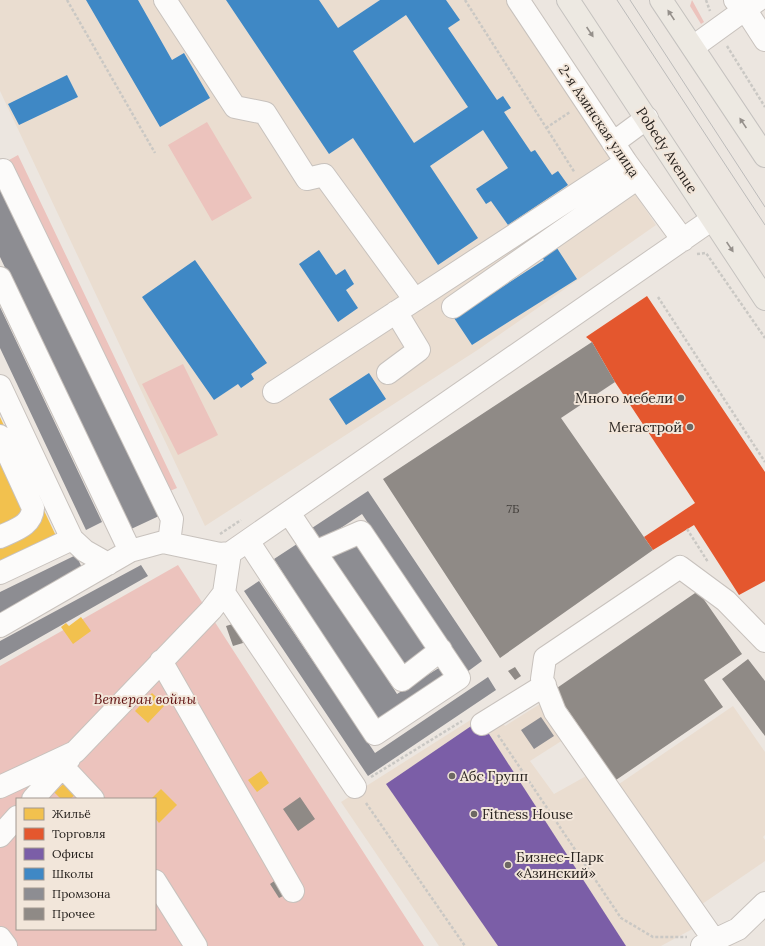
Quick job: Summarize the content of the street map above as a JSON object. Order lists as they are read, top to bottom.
{
  "streets": {
    "main road": ["Pobedy Avenue"],
    "street": ["2-я Азинская улица"]
  },
  "parks": ["Ветеран войны"],
  "places": [
    "Много мебели",
    "Мегастрой",
    "Абс Групп",
    "Fitness House",
    "Бизнес-Парк «Азинский»"
  ],
  "house_numbers": ["7Б"],
  "legend": [
    "Жильё",
    "Торговля",
    "Офисы",
    "Школы",
    "Промзона",
    "Прочее"
  ]
}
